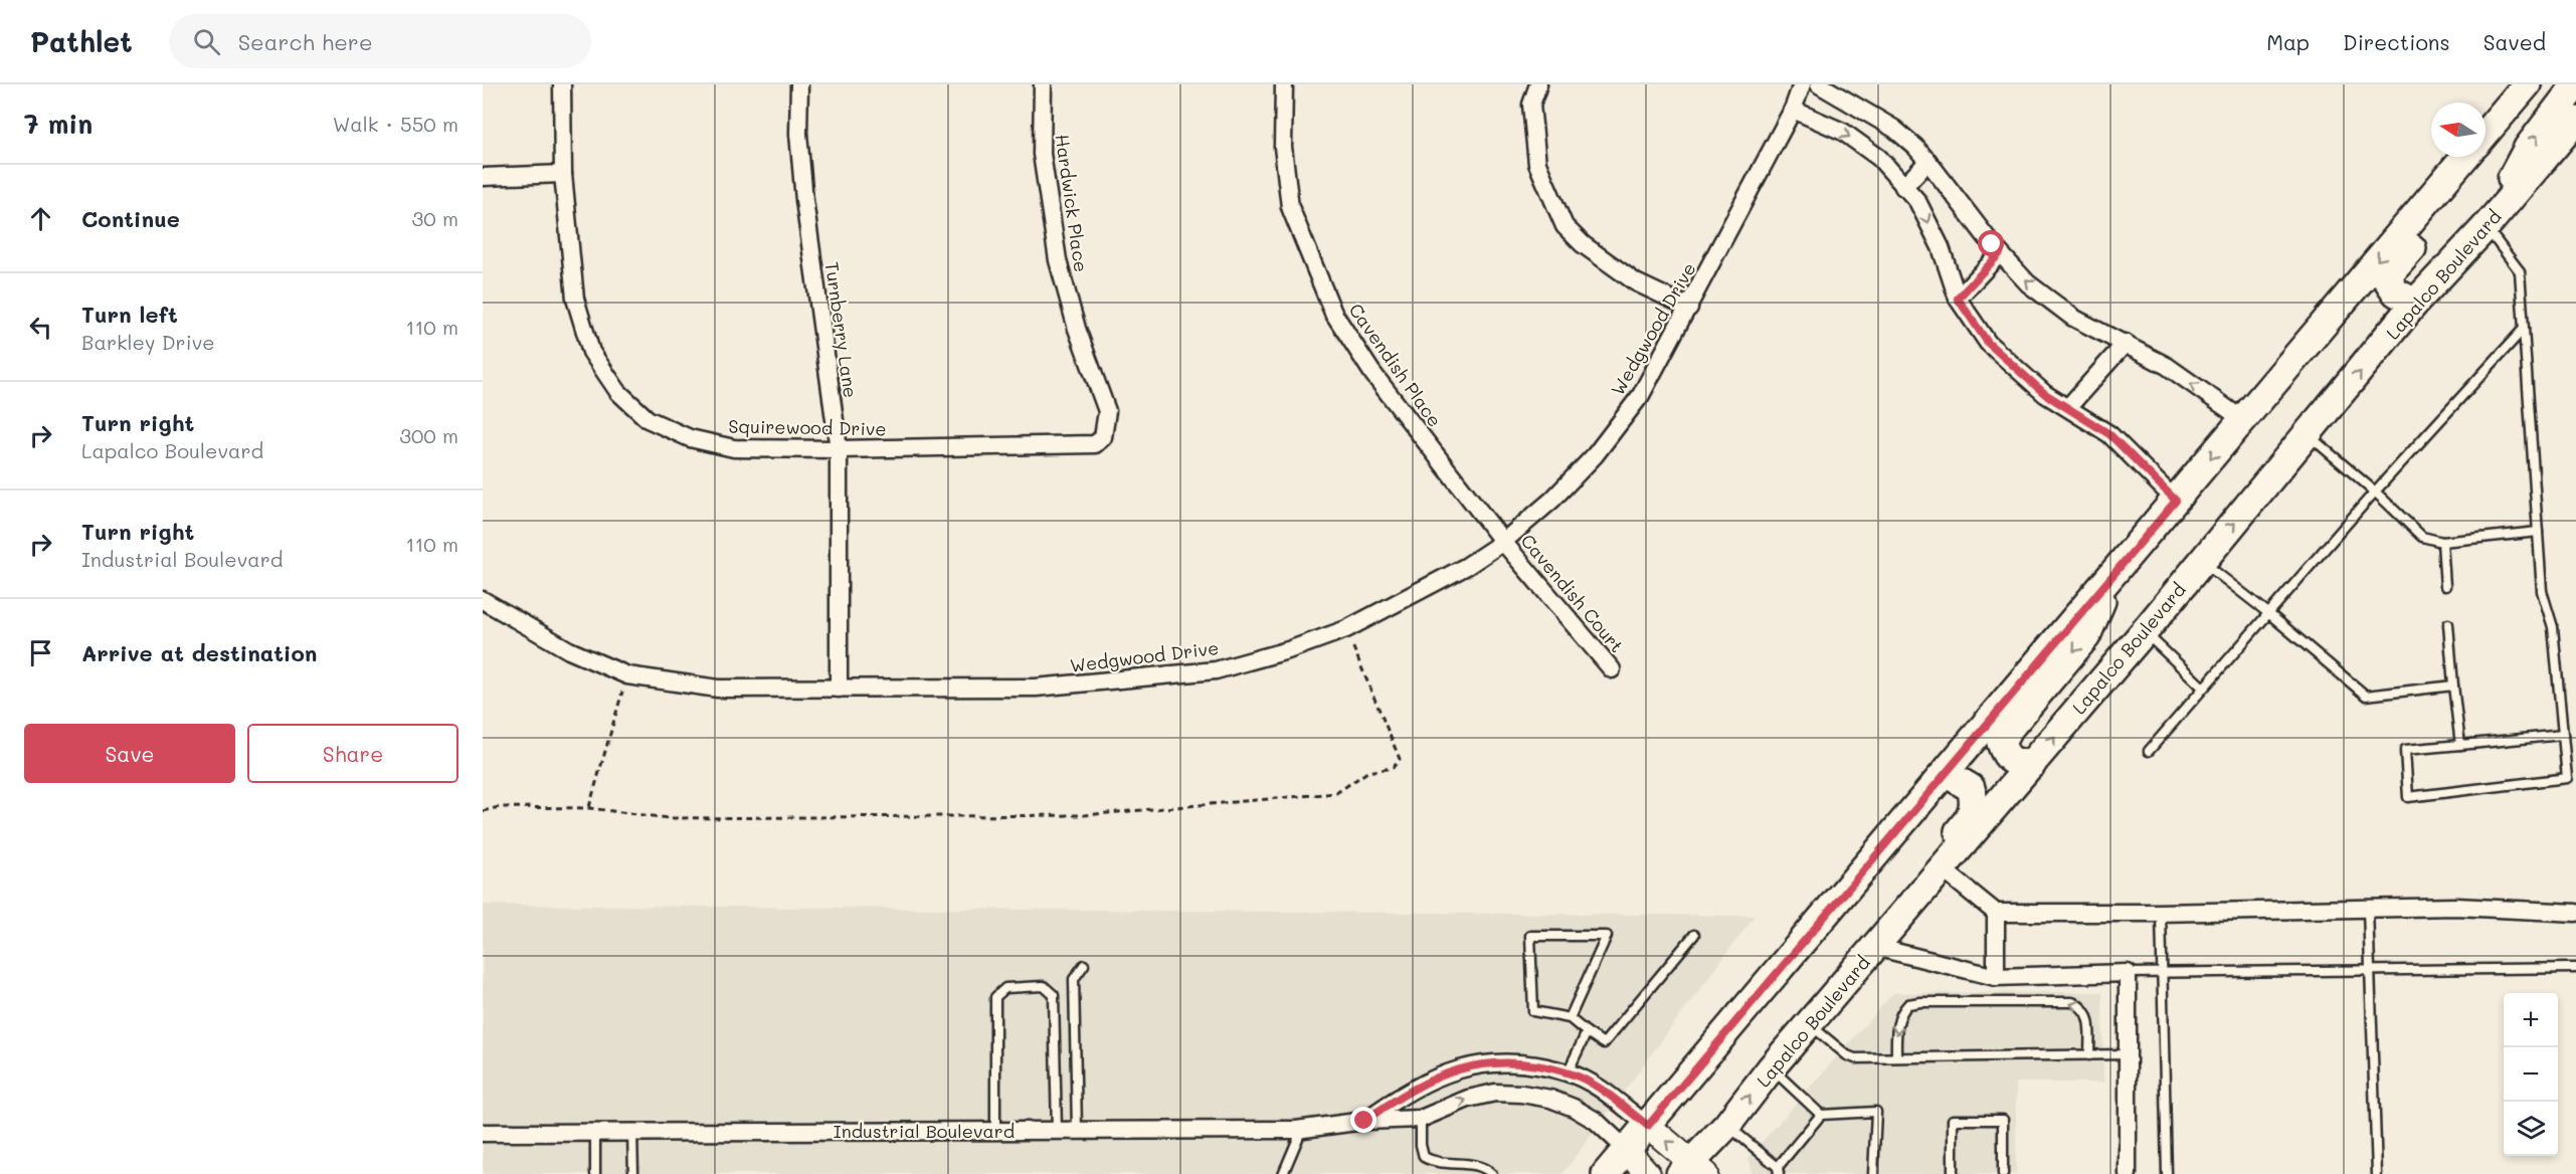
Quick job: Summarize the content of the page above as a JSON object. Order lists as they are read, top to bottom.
{
  "streets": {
    "main road": ["Lapalco Boulevard"],
    "street": [
      "Hardwick Place",
      "Wedgwood Drive",
      "Turnberry Lane",
      "Cavendish Place",
      "Squirewood Drive",
      "Cavendish Court",
      "Industrial Boulevard"
    ]
  },
  "crossings": [
    ["Hardwick Place", "Squirewood Drive"],
    ["Lapalco Boulevard", "Industrial Boulevard"],
    ["Wedgwood Drive", "Turnberry Lane"],
    ["Wedgwood Drive", "Cavendish Place"],
    ["Wedgwood Drive", "Cavendish Court"],
    ["Turnberry Lane", "Squirewood Drive"],
    ["Cavendish Place", "Cavendish Court"]
  ],
  "north": "left",
  "page": {
    "header": "Pathlet",
    "search": "Search here",
    "nav": ["Map", "Directions", "Saved"],
    "heading": ["7 min", "Walk · 550 m"],
    "list": [
      ["Continue", "30 m"],
      ["Turn left", "Barkley Drive", "110 m"],
      ["Turn right", "Lapalco Boulevard", "300 m"],
      ["Turn right", "Industrial Boulevard", "110 m"],
      "Arrive at destination"
    ],
    "buttons": ["Save", "Share"],
    "map_buttons": ["+", "−"]
  }
}
